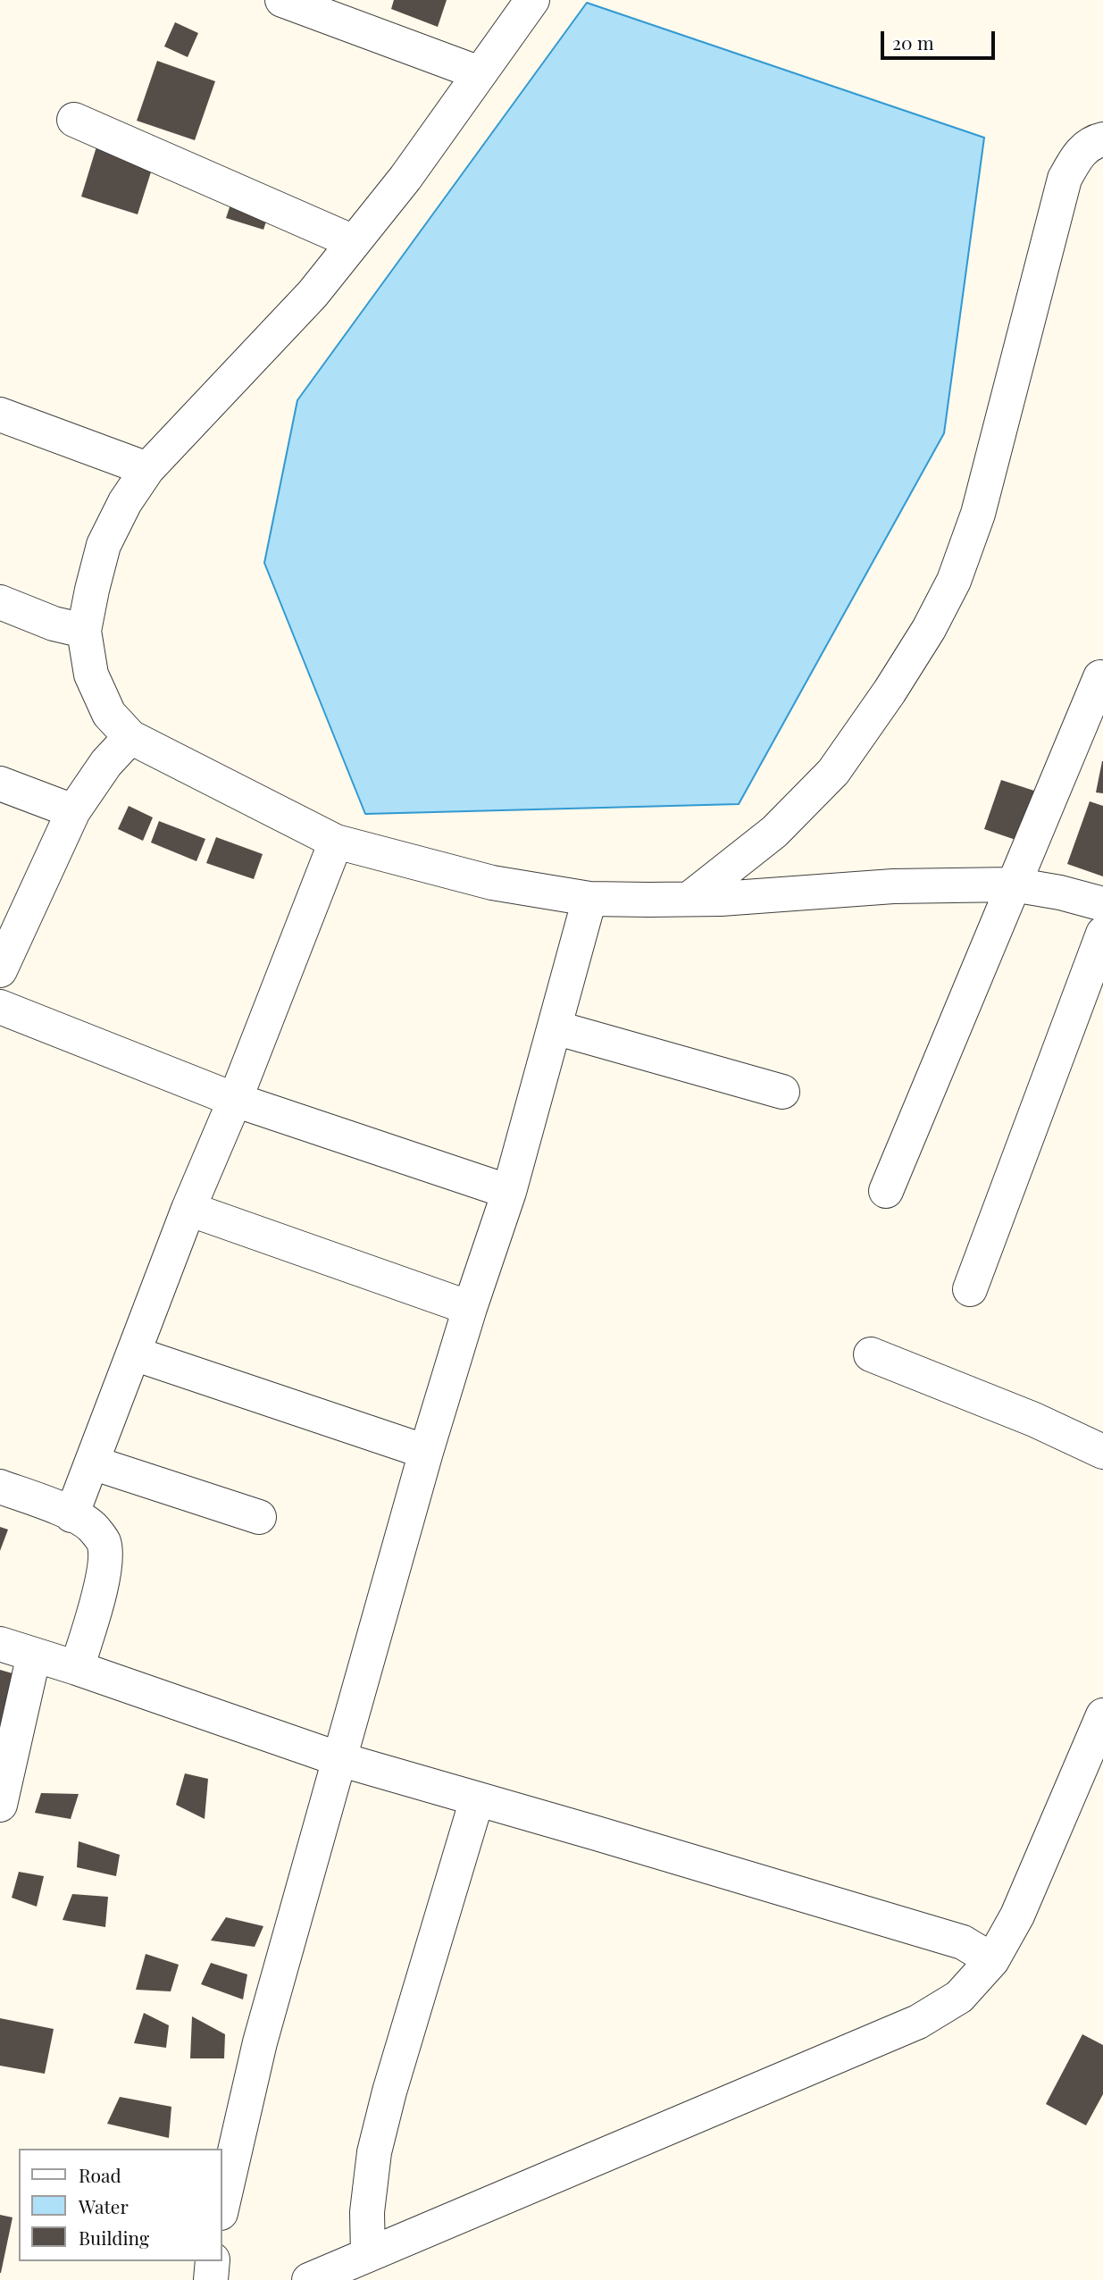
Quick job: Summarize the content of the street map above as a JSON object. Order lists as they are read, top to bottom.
{
  "legend": ["Road", "Water", "Building"],
  "scale_bar": "20 m"
}
